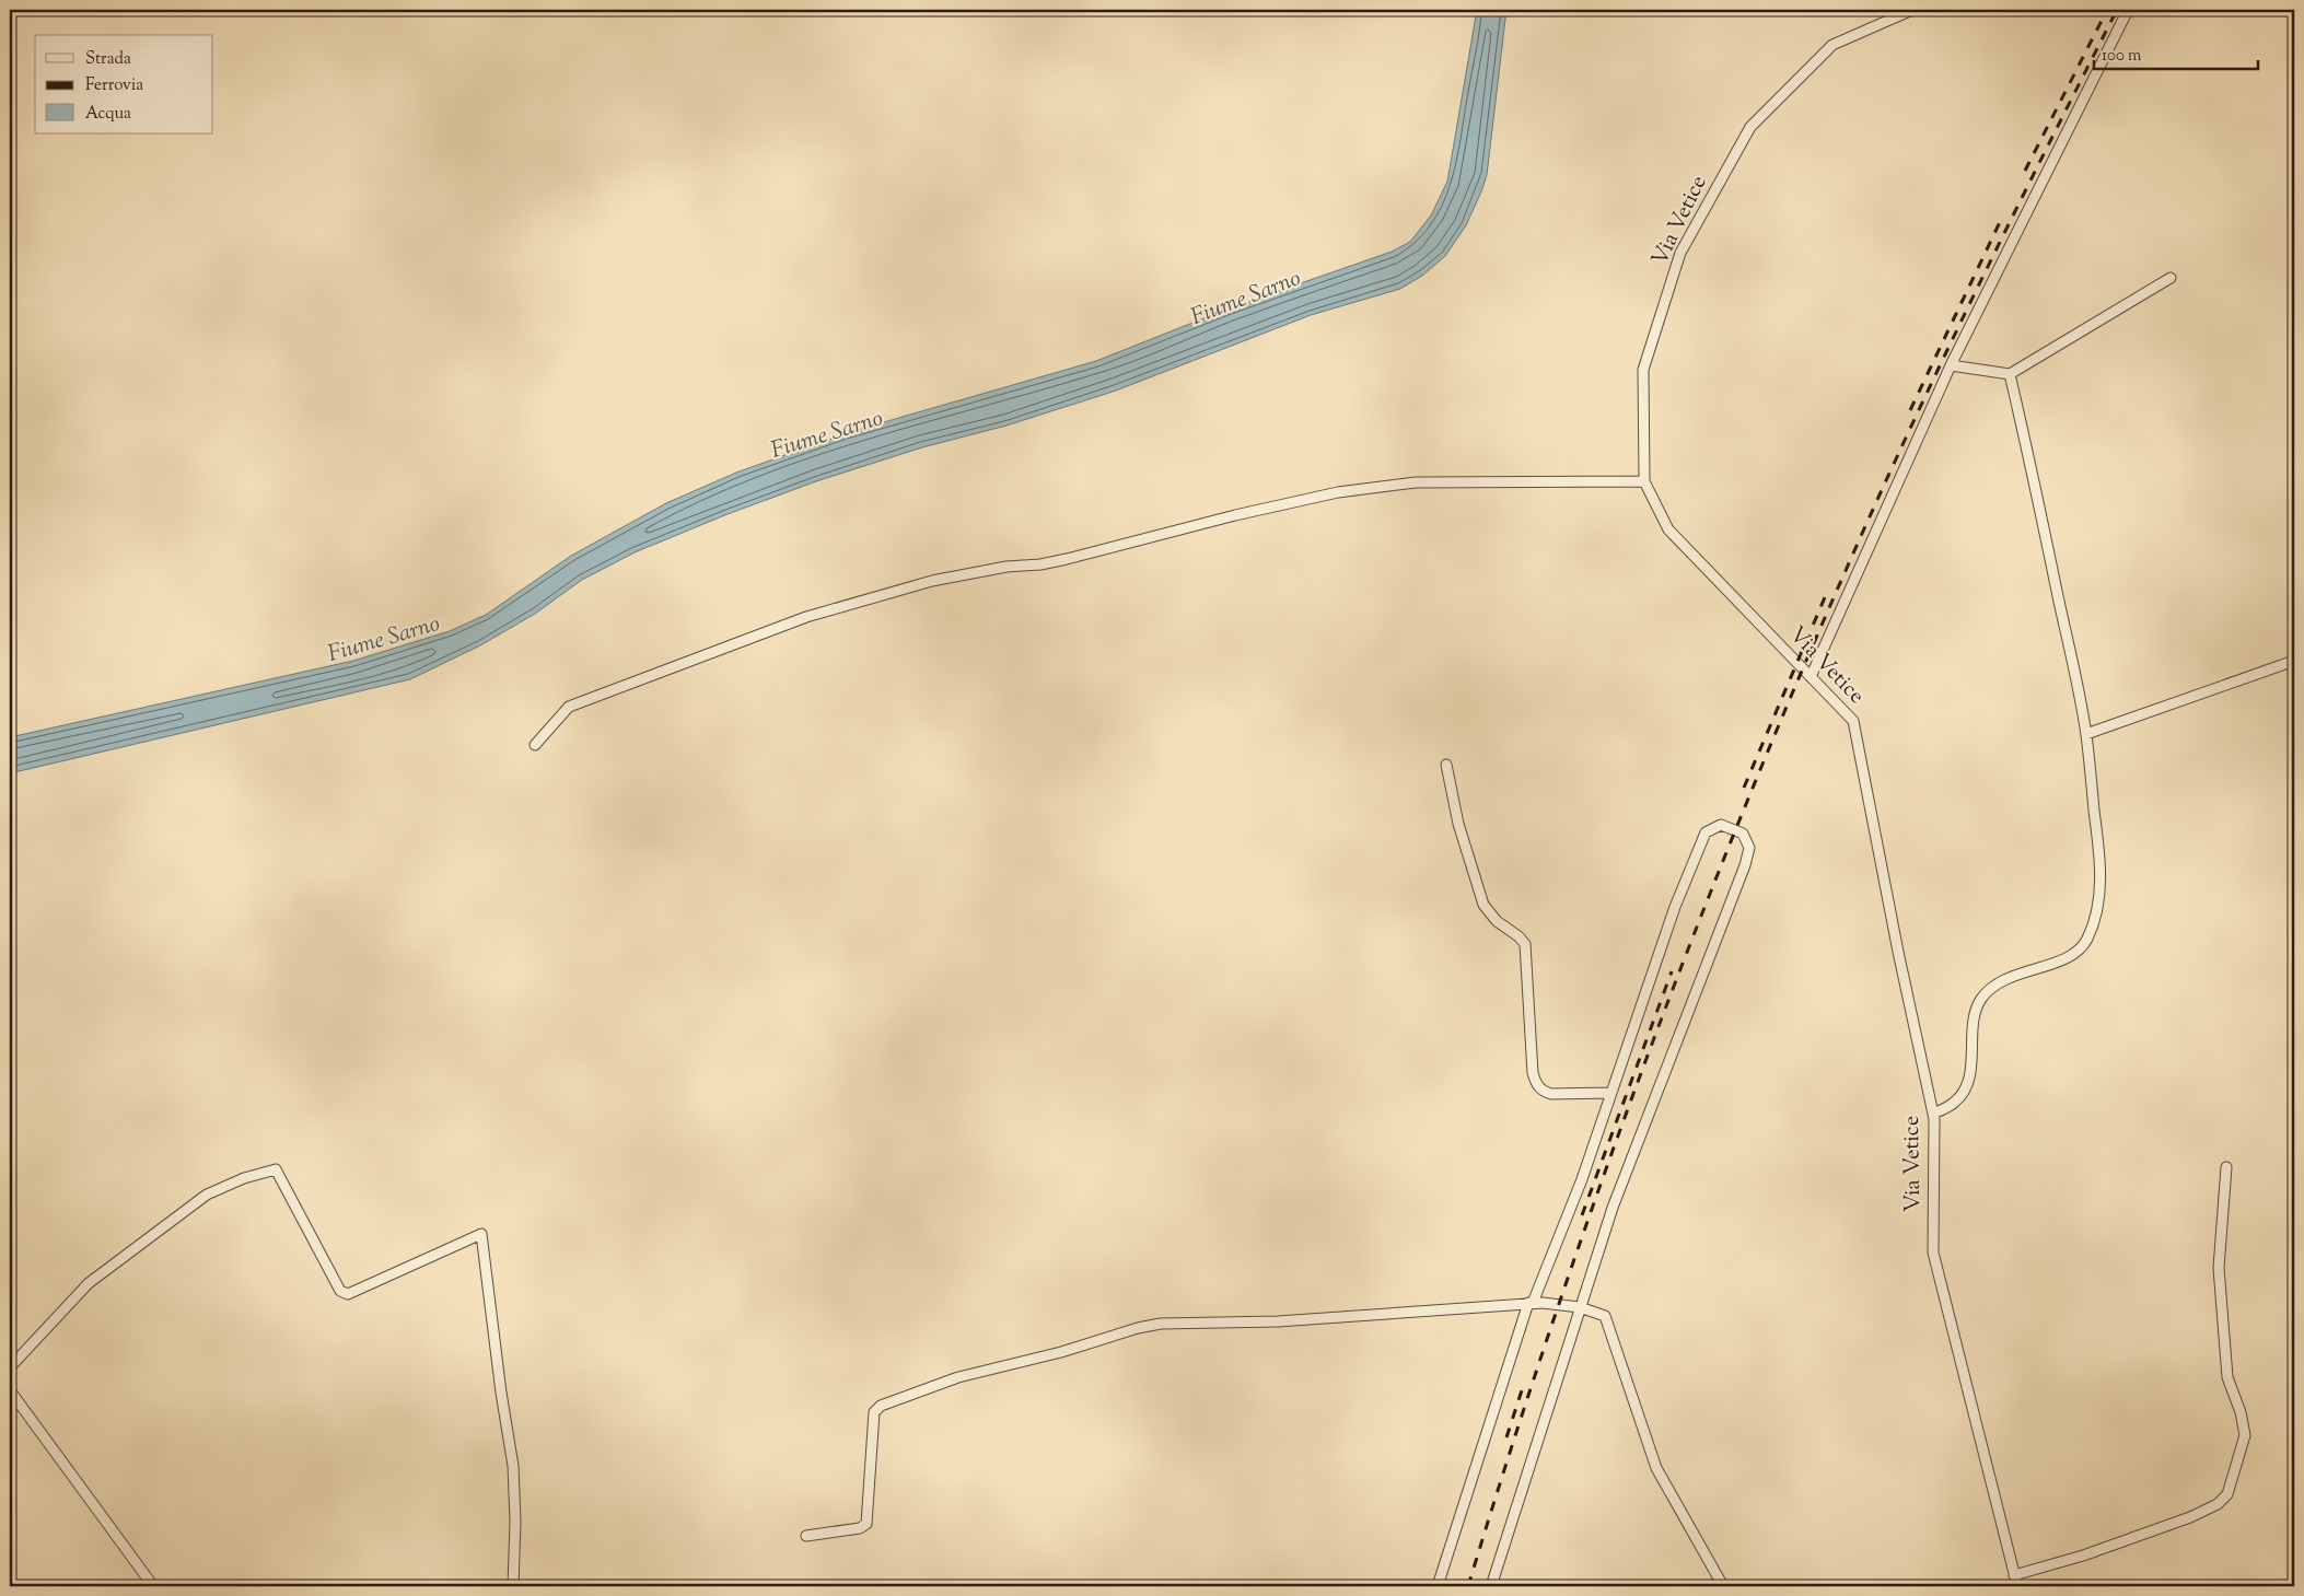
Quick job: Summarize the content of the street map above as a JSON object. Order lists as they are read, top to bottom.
{
  "streets": {
    "street": ["Via Vetice"]
  },
  "water": ["Fiume Sarno"],
  "legend": ["Strada", "Ferrovia", "Acqua"],
  "scale_bar": "100 m"
}
